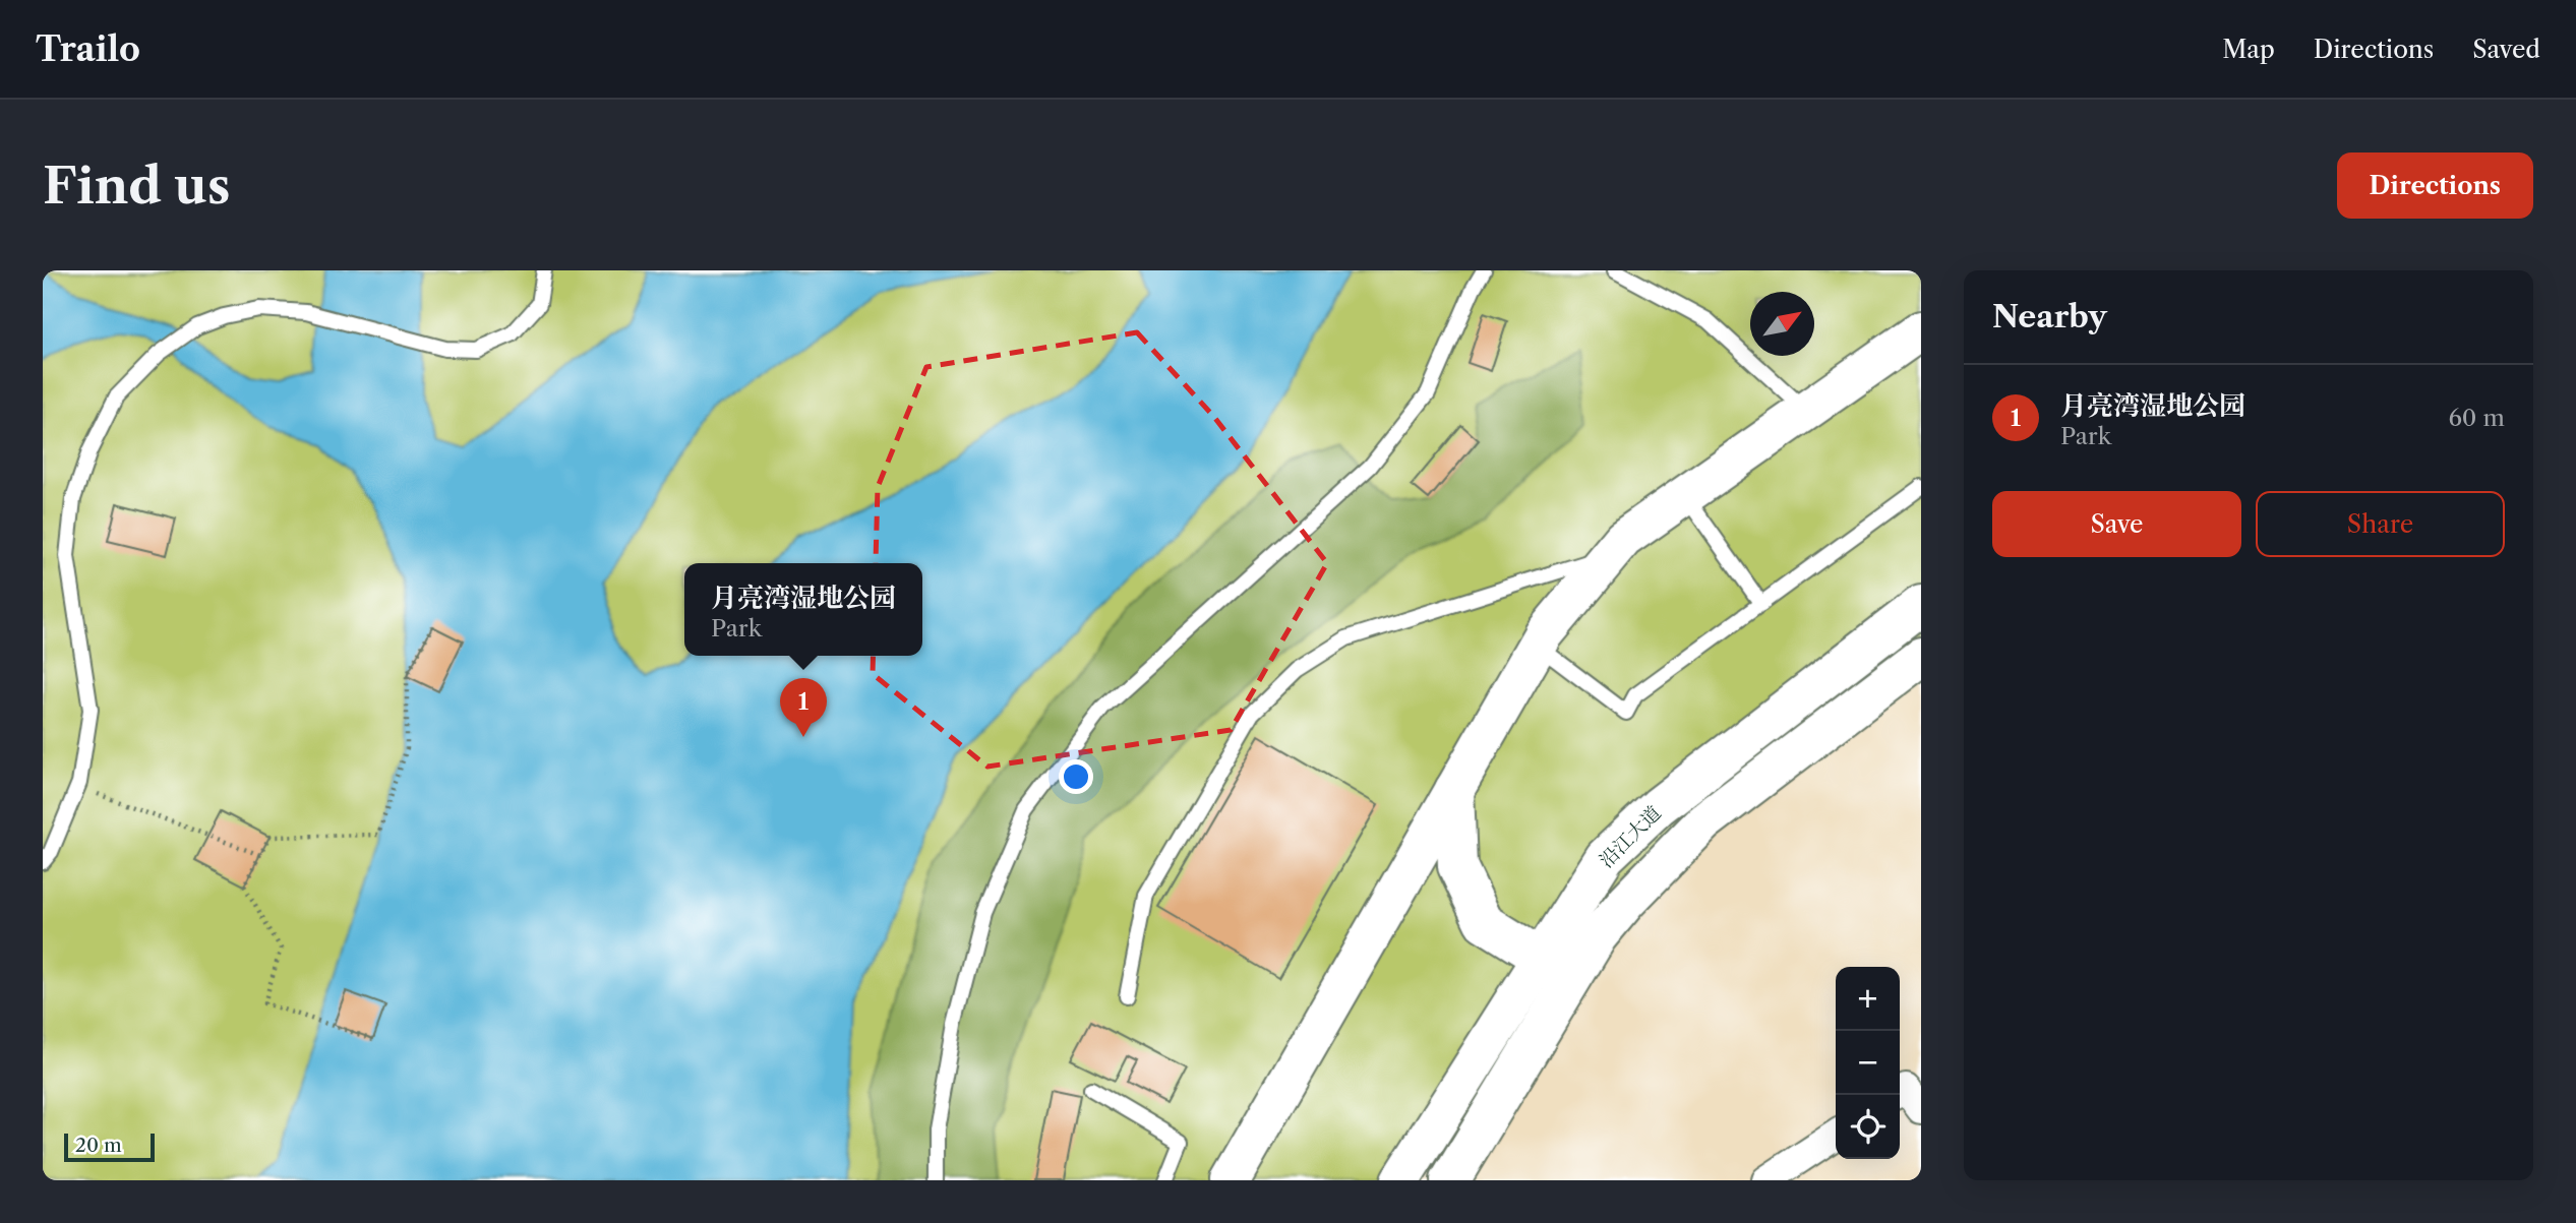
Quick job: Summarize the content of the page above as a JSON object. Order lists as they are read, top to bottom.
{
  "streets": {
    "main road": ["沿江大道"]
  },
  "scale_bar": "20 m",
  "north": "top right",
  "page": {
    "header": "Trailo",
    "nav": ["Map", "Directions", "Saved"],
    "buttons": [
      "Directions",
      ["Save", "Share"]
    ],
    "title": "Find us",
    "heading": "Nearby",
    "list": [
      {
        "mark": "1",
        "name": "月亮湾湿地公园",
        "note": "Park",
        "value": "60 m"
      }
    ],
    "popup": ["月亮湾湿地公园", "Park"],
    "pins": "1",
    "map_buttons": ["+", "−"],
    "scale": "20 m"
  }
}
